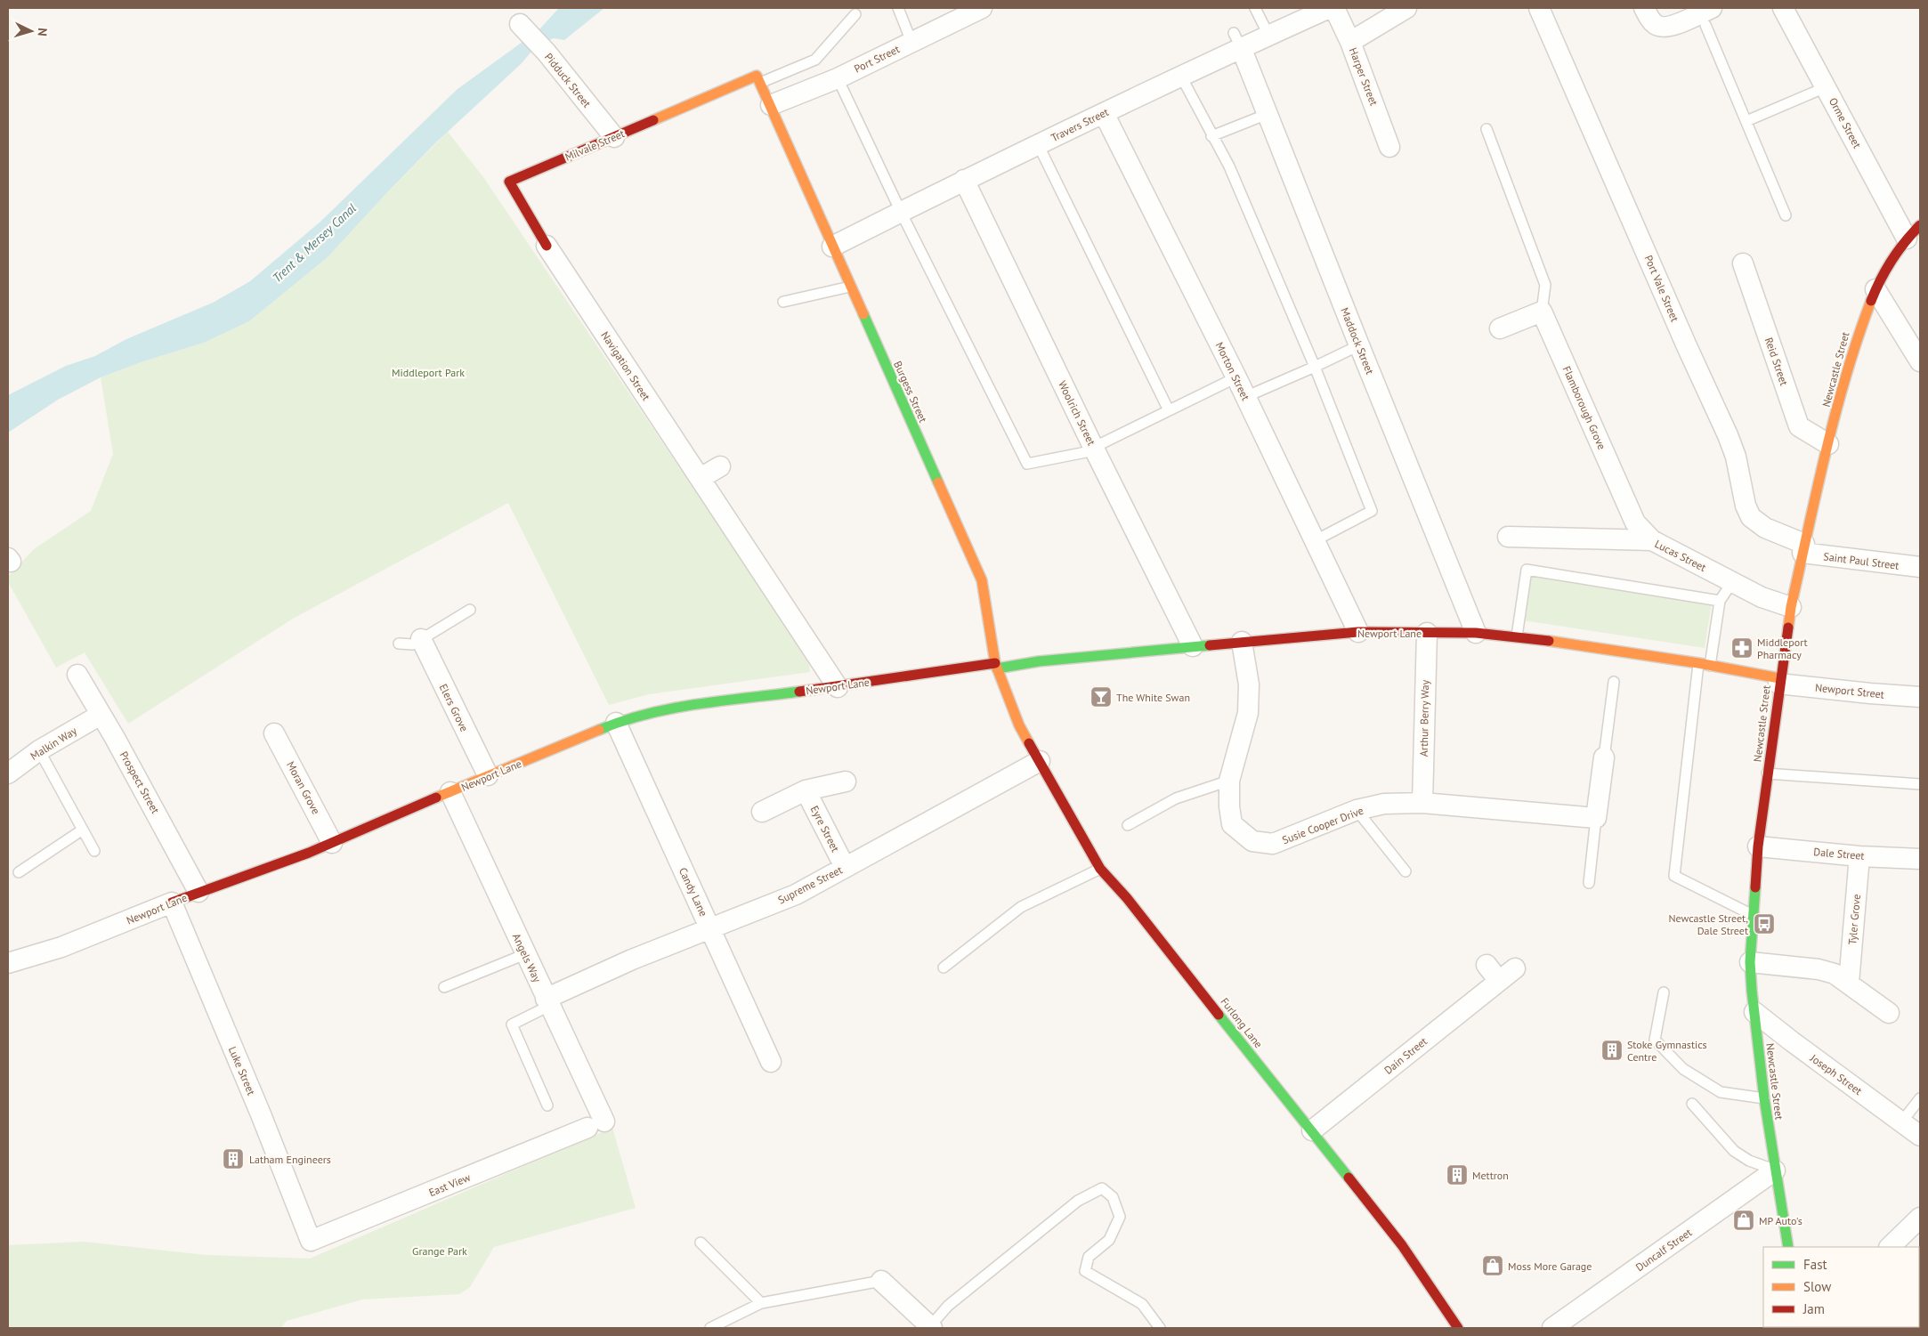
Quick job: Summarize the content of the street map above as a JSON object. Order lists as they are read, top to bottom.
{
  "streets": {
    "street": [
      "Port Street",
      "Harper Street",
      "Pidduck Street",
      "Orme Street",
      "Travers Street",
      "Milvale Street",
      "Port Vale Street",
      "Maddock Street",
      "Reid Street",
      "Navigation Street",
      "Newcastle Street",
      "Morton Street",
      "Burgess Street",
      "Flamborough Grove",
      "Woolrich Street",
      "Lucas Street",
      "Saint Paul Street",
      "Newport Lane",
      "Newport Street",
      "Elers Grove",
      "Arthur Berry Way",
      "Malkin Way",
      "Prospect Street",
      "Moran Grove",
      "Susie Cooper Drive",
      "Eyre Street",
      "Dale Street",
      "Supreme Street",
      "Candy Lane",
      "Tyler Grove",
      "Angels Way",
      "Furlong Lane",
      "Dain Street",
      "Luke Street",
      "Joseph Street",
      "East View",
      "Duncalf Street"
    ]
  },
  "crossings": [
    ["Port Street", "Burgess Street"],
    ["Pidduck Street", "Milvale Street"],
    ["Orme Street", "Newcastle Street"],
    ["Travers Street", "Maddock Street"],
    ["Travers Street", "Morton Street"],
    ["Travers Street", "Burgess Street"],
    ["Travers Street", "Woolrich Street"],
    ["Milvale Street", "Navigation Street"],
    ["Milvale Street", "Burgess Street"],
    ["Port Vale Street", "Newcastle Street"],
    ["Port Vale Street", "Saint Paul Street"],
    ["Maddock Street", "Newport Lane"],
    ["Reid Street", "Newcastle Street"],
    ["Navigation Street", "Newport Lane"],
    ["Newcastle Street", "Lucas Street"],
    ["Newcastle Street", "Saint Paul Street"],
    ["Newcastle Street", "Newport Lane"],
    ["Newcastle Street", "Newport Street"],
    ["Newcastle Street", "Dale Street"],
    ["Newcastle Street", "Joseph Street"],
    ["Newcastle Street", "Duncalf Street"],
    ["Morton Street", "Newport Lane"],
    ["Burgess Street", "Newport Lane"],
    ["Burgess Street", "Furlong Lane"],
    ["Flamborough Grove", "Lucas Street"],
    ["Woolrich Street", "Newport Lane"],
    ["Newport Lane", "Newport Street"],
    ["Newport Lane", "Elers Grove"],
    ["Newport Lane", "Arthur Berry Way"],
    ["Newport Lane", "Prospect Street"],
    ["Newport Lane", "Moran Grove"],
    ["Newport Lane", "Susie Cooper Drive"],
    ["Newport Lane", "Candy Lane"],
    ["Newport Lane", "Angels Way"],
    ["Newport Lane", "Luke Street"],
    ["Arthur Berry Way", "Susie Cooper Drive"],
    ["Malkin Way", "Prospect Street"],
    ["Eyre Street", "Supreme Street"],
    ["Dale Street", "Tyler Grove"],
    ["Supreme Street", "Candy Lane"],
    ["Supreme Street", "Angels Way"],
    ["Supreme Street", "Furlong Lane"],
    ["Angels Way", "East View"],
    ["Furlong Lane", "Dain Street"],
    ["Luke Street", "East View"]
  ],
  "water": ["Trent & Mersey Canal"],
  "parks": ["Middleport Park", "Grange Park"],
  "places": {
    "pharmacy": ["Middleport Pharmacy"],
    "bar": ["The White Swan"],
    "bus stop": ["Newcastle Street, Dale Street"],
    "building": ["Stoke Gymnastics Centre", "Latham Engineers", "Mettron"],
    "shop": ["MP Auto's", "Moss More Garage"]
  },
  "legend": ["Fast", "Slow", "Jam"],
  "north": "right"
}
